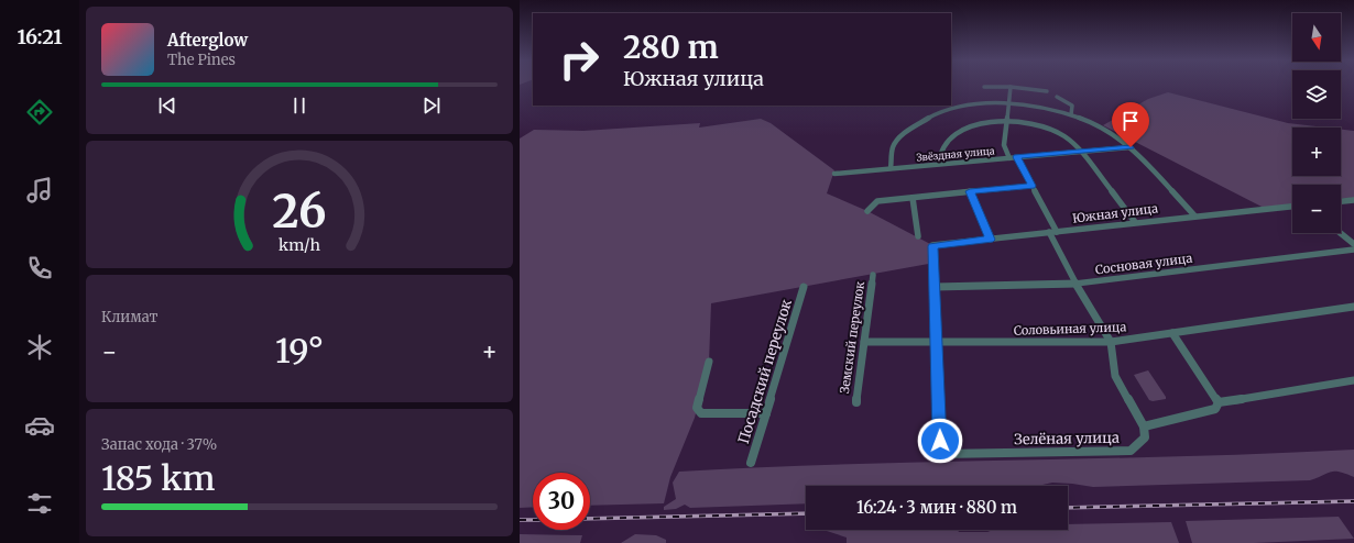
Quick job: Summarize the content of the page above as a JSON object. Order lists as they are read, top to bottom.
{
  "streets": {
    "street": [
      "Звёздная улица",
      "Южная улица",
      "Сосновая улица",
      "Соловьиная улица",
      "Земский переулок",
      "Посадский переулок",
      "Зелёная улица"
    ]
  },
  "crossings": [
    ["Южная улица", "Сосновая улица"],
    ["Соловьиная улица", "Земский переулок"],
    ["Соловьиная улица", "Зелёная улица"]
  ],
  "north": "bottom",
  "page": {
    "tabs": "16:21",
    "map_buttons": ["+", "−"],
    "turn": ["280 m", "Южная улица"],
    "song": ["Afterglow", "The Pines"],
    "tile": [
      "Климат",
      ["Запас хода · 37%", "185 km"]
    ],
    "heat": ["−", "19°", "+"],
    "limit": "30",
    "trip": "16:24 · 3 мин · 880 m",
    "gauge": ["26", "km/h"]
  }
}
